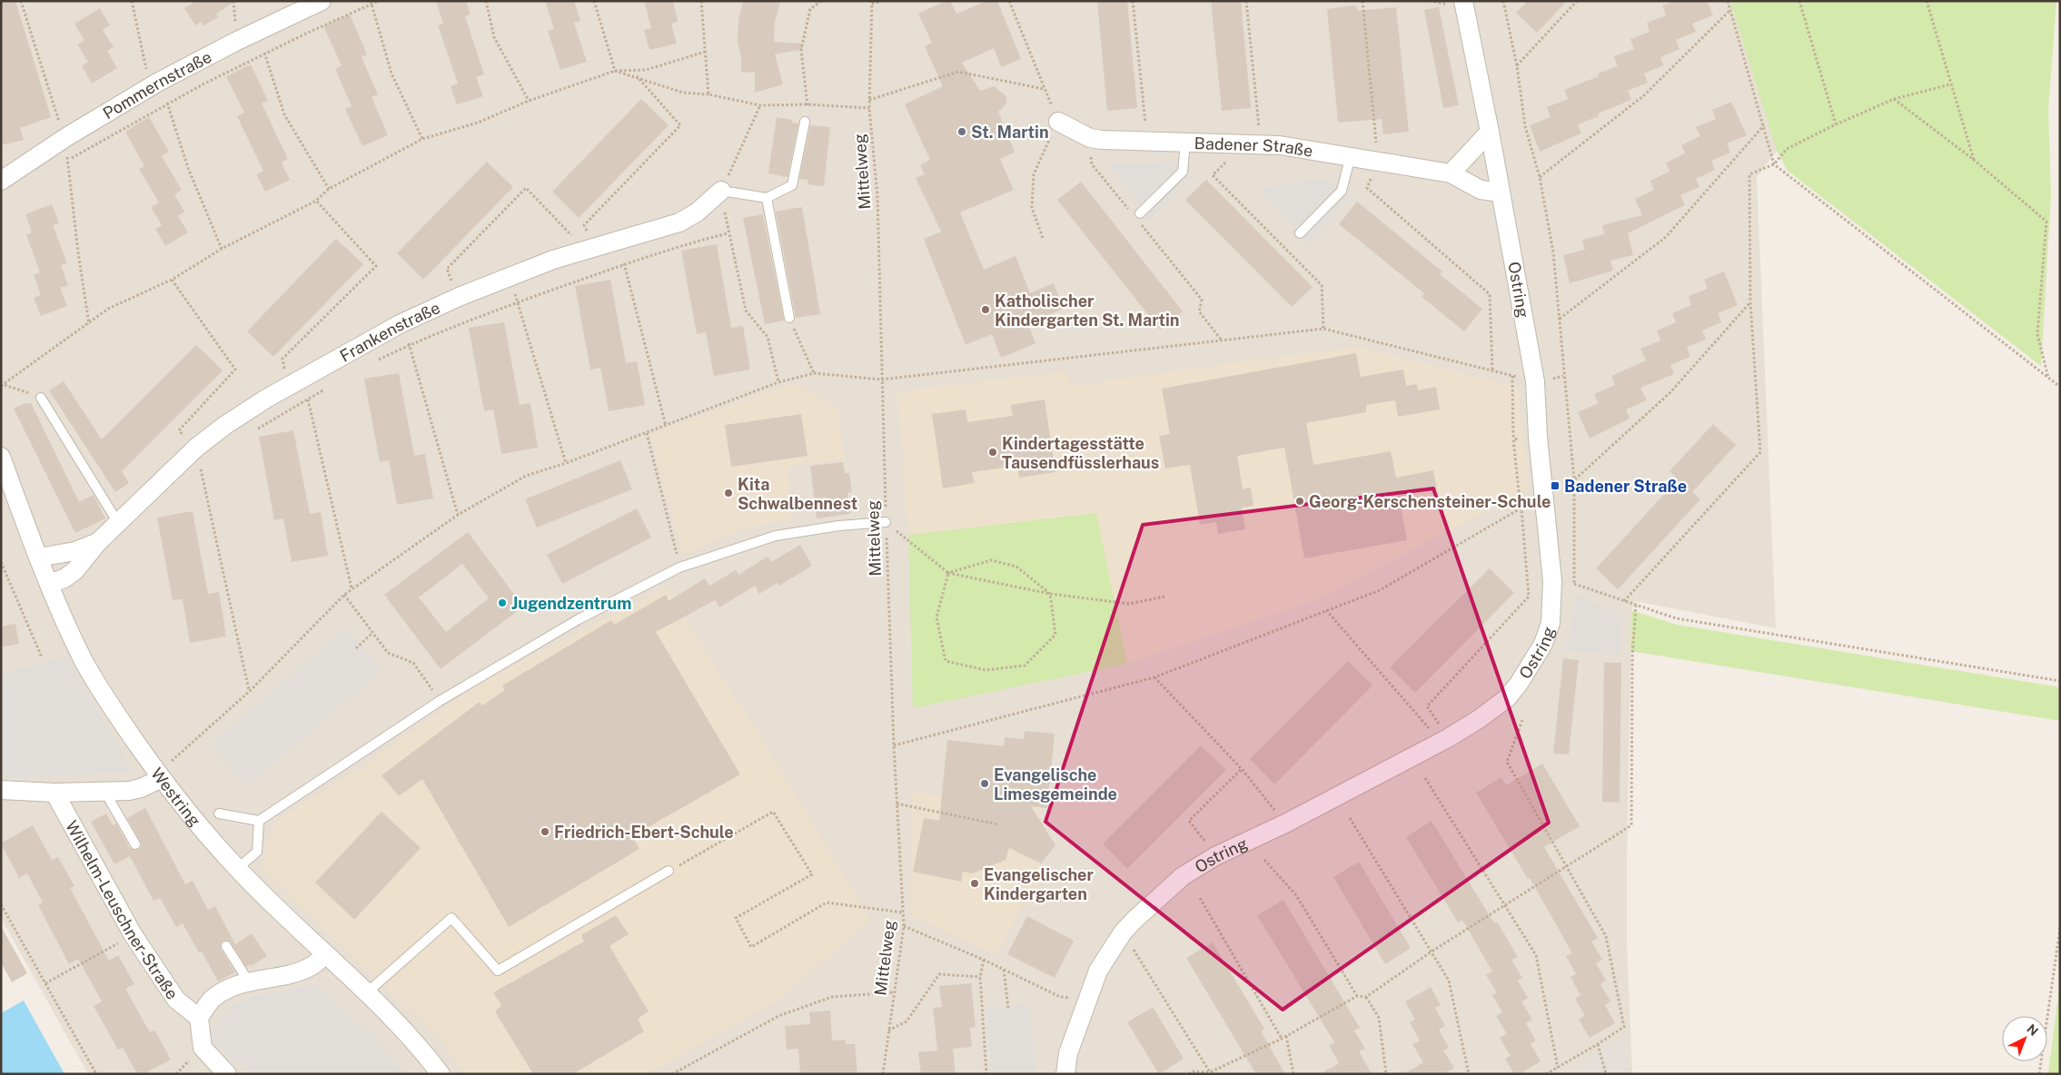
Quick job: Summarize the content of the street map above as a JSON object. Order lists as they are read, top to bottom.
{
  "streets": {
    "street": [
      "Pommernstraße",
      "Badener Straße",
      "Ostring",
      "Frankenstraße",
      "Westring",
      "Wilhelm-Leuschner-Straße"
    ],
    "path": ["Mittelweg"]
  },
  "crossings": [
    ["Badener Straße", "Ostring"],
    ["Frankenstraße", "Westring"],
    ["Westring", "Wilhelm-Leuschner-Straße"]
  ],
  "places": {
    "other": [
      "St. Martin",
      "Katholischer Kindergarten St. Martin",
      "Kindertagesstätte Tausendfüsslerhaus",
      "Kita Schwalbennest",
      "Georg-Kerschensteiner-Schule",
      "Jugendzentrum",
      "Evangelische Limesgemeinde",
      "Friedrich-Ebert-Schule",
      "Evangelischer Kindergarten"
    ],
    "transit": ["Badener Straße"]
  },
  "north": "top right"
}
